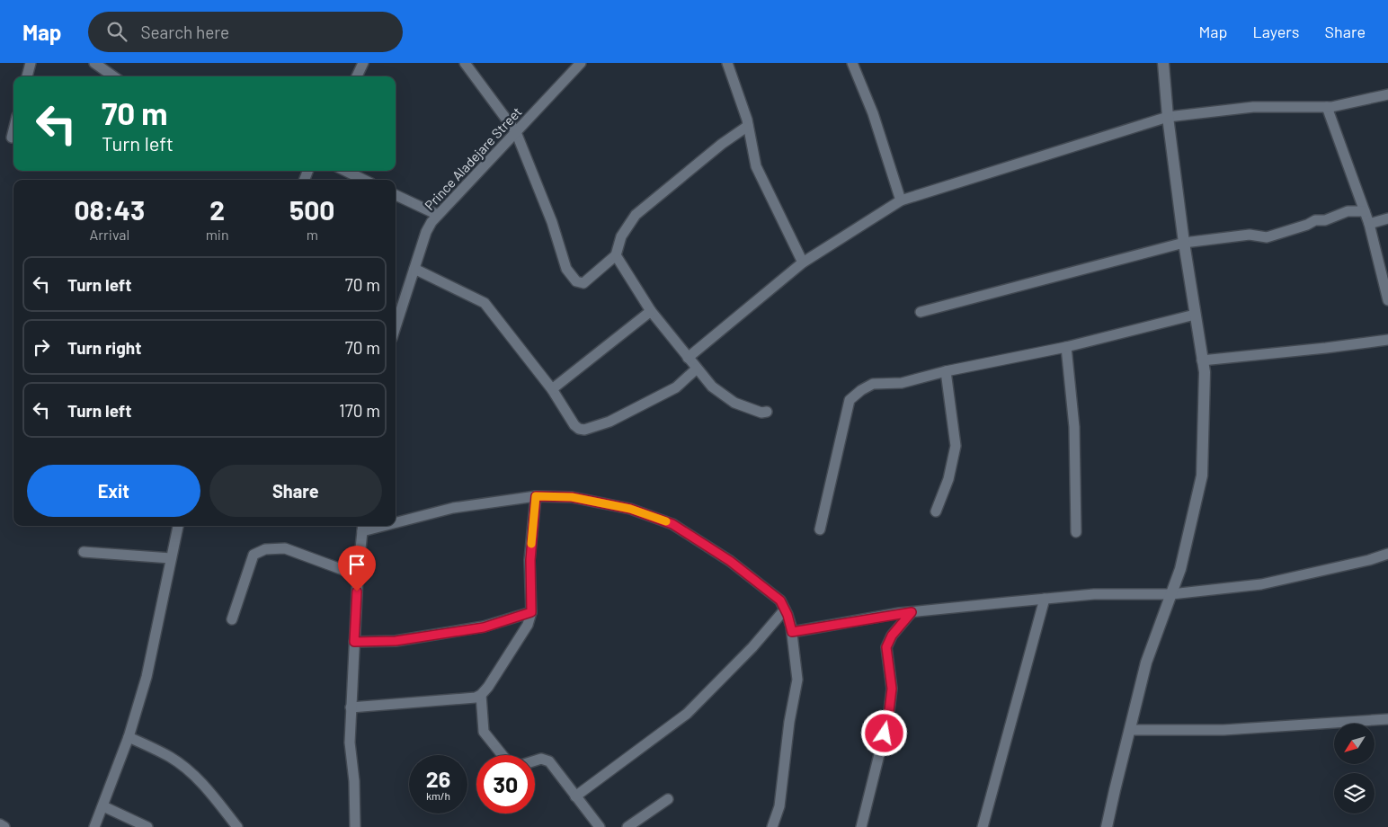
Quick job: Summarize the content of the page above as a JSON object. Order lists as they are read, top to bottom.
{
  "streets": {
    "street": ["Prince Aladejare Street"]
  },
  "north": "bottom left",
  "page": {
    "header": "Map",
    "search": "Search here",
    "nav": ["Map", "Layers", "Share"],
    "turn": ["70 m", "Turn left"],
    "eta": [
      "08:43",
      "Arrival",
      "2",
      "min",
      "500",
      "m"
    ],
    "list": [
      {
        "name": "Turn left",
        "value": "70 m"
      },
      {
        "name": "Turn right",
        "value": "70 m"
      },
      {
        "name": "Turn left",
        "value": "170 m"
      }
    ],
    "buttons": ["Exit", "Share"],
    "speed": "26 km/h",
    "limit": "30"
  }
}
